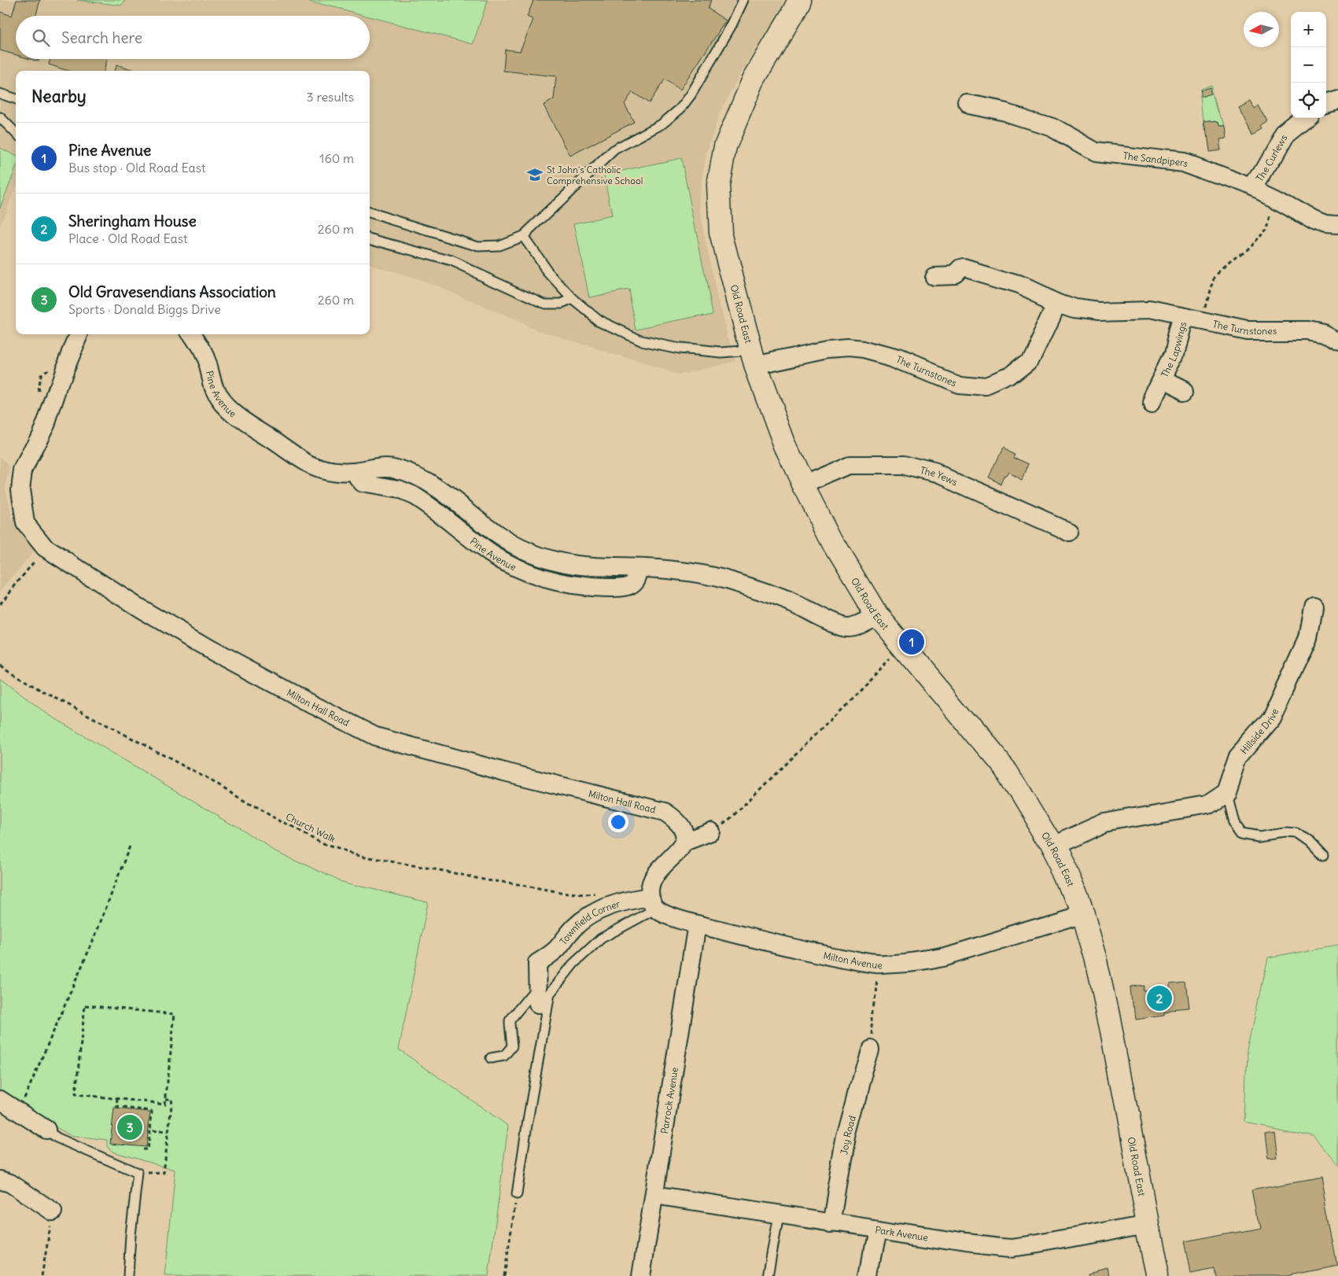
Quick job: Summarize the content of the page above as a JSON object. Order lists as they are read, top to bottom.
{
  "streets": {
    "main road": ["Old Road East"],
    "street": [
      "The Curlews",
      "The Sandpipers",
      "The Turnstones",
      "The Lapwings",
      "Pine Avenue",
      "The Yews",
      "Milton Hall Road",
      "Hillside Drive",
      "Townfield Corner",
      "Milton Avenue",
      "Parrock Avenue",
      "Joy Road",
      "Park Avenue"
    ],
    "path": ["Church Walk"]
  },
  "crossings": [
    ["The Curlews", "The Sandpipers"],
    ["Old Road East", "The Turnstones"],
    ["Old Road East", "Pine Avenue"],
    ["Old Road East", "The Yews"],
    ["Old Road East", "Milton Avenue"],
    ["Old Road East", "Park Avenue"],
    ["The Turnstones", "The Lapwings"],
    ["Townfield Corner", "Milton Avenue"],
    ["Milton Avenue", "Parrock Avenue"],
    ["Parrock Avenue", "Park Avenue"],
    ["Joy Road", "Park Avenue"]
  ],
  "places": {
    "school or university": ["St John's Catholic Comprehensive School"]
  },
  "north": "left",
  "page": {
    "map_buttons": ["+", "−"],
    "search": "Search here",
    "heading": ["Nearby", "3 results"],
    "list": [
      {
        "mark": "1",
        "name": "Pine Avenue",
        "note": "Bus stop · Old Road East",
        "value": "160 m"
      },
      {
        "mark": "2",
        "name": "Sheringham House",
        "note": "Place · Old Road East",
        "value": "260 m"
      },
      {
        "mark": "3",
        "name": "Old Gravesendians Association",
        "note": "Sports · Donald Biggs Drive",
        "value": "260 m"
      }
    ],
    "pins": ["1", "2", "3"]
  }
}
